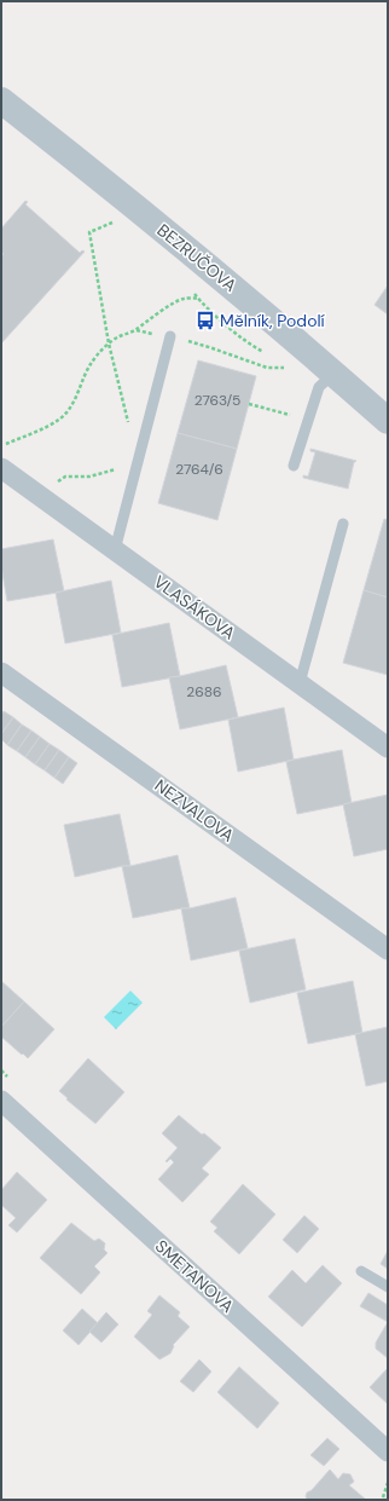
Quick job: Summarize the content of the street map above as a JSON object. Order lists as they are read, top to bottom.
{
  "streets": {
    "street": [
      "BEZRUČOVA",
      "VLASÁKOVA",
      "NEZVALOVA",
      "SMETANOVA"
    ]
  },
  "places": {
    "bus stop": ["Mělník, Podolí"]
  },
  "house_numbers": ["2763/5", "2764/6", "2686"]
}
